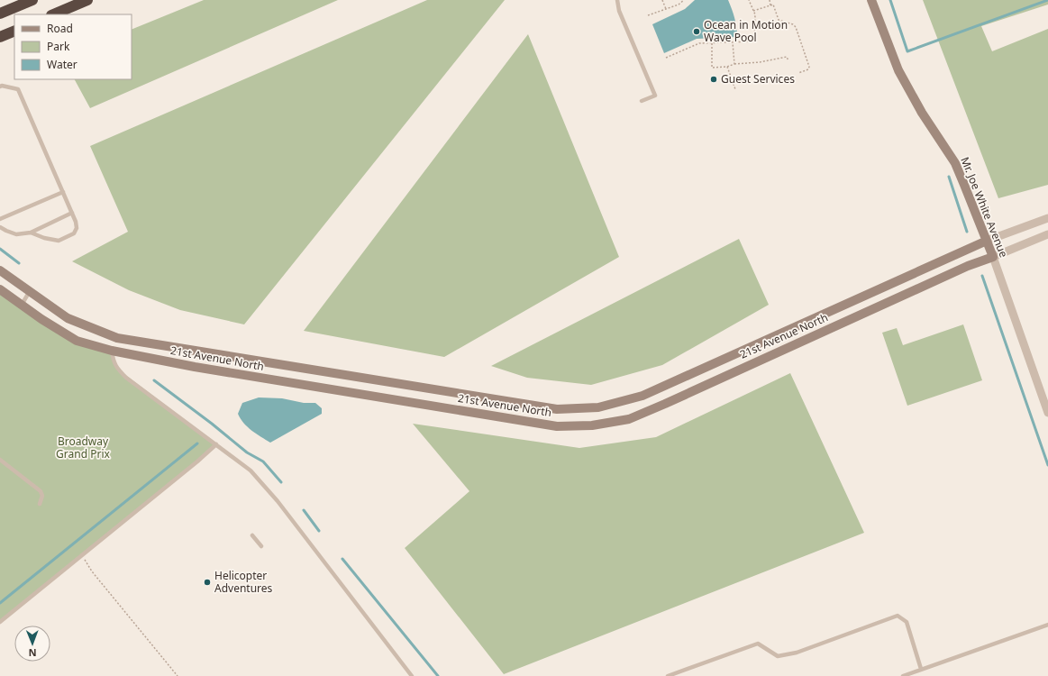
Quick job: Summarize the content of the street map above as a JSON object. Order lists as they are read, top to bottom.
{
  "streets": {
    "street": ["Mr. Joe White Avenue", "21st Avenue North"]
  },
  "crossings": [
    ["Mr. Joe White Avenue", "21st Avenue North"]
  ],
  "parks": ["Broadway Grand Prix"],
  "places": ["Ocean in Motion Wave Pool", "Guest Services", "Helicopter Adventures"],
  "legend": ["Road", "Park", "Water"],
  "north": "bottom"
}
